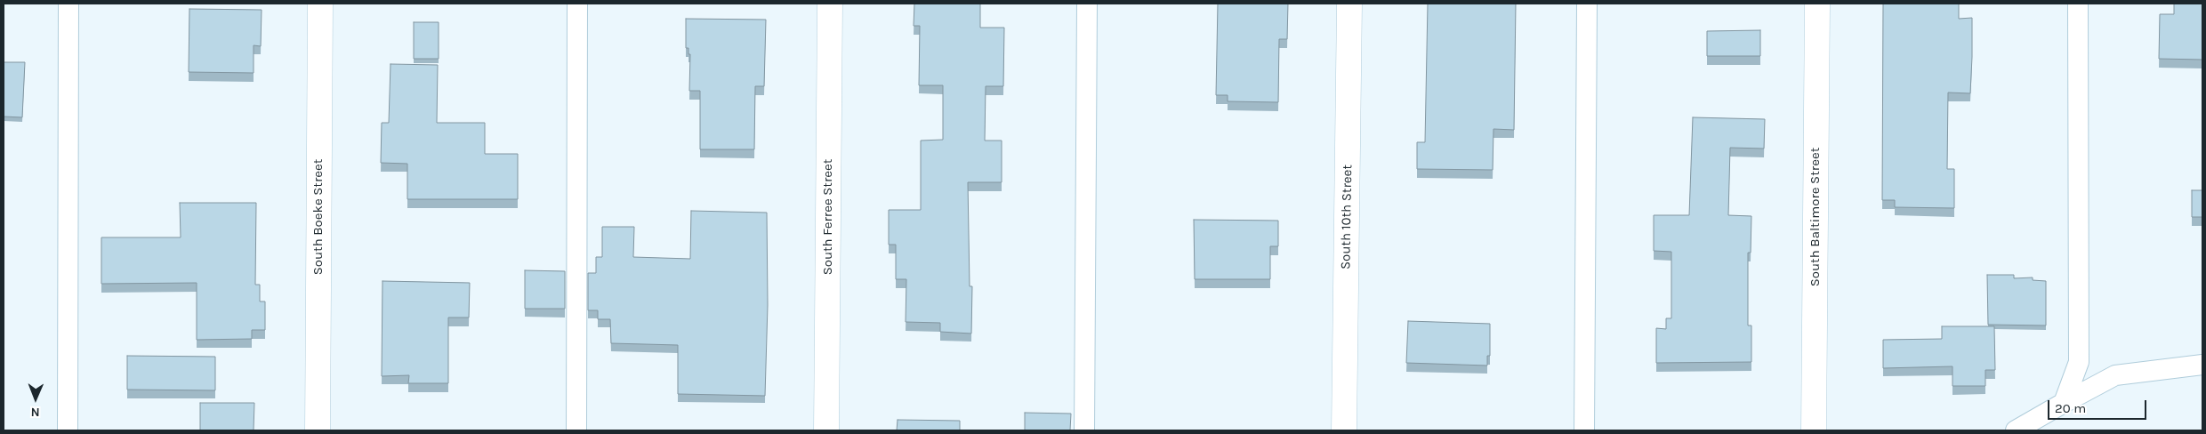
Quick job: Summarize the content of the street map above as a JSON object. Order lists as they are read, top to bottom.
{
  "streets": {
    "street": [
      "South Boeke Street",
      "South Ferree Street",
      "South 10th Street",
      "South Baltimore Street"
    ]
  },
  "scale_bar": "20 m",
  "north": "bottom"
}
